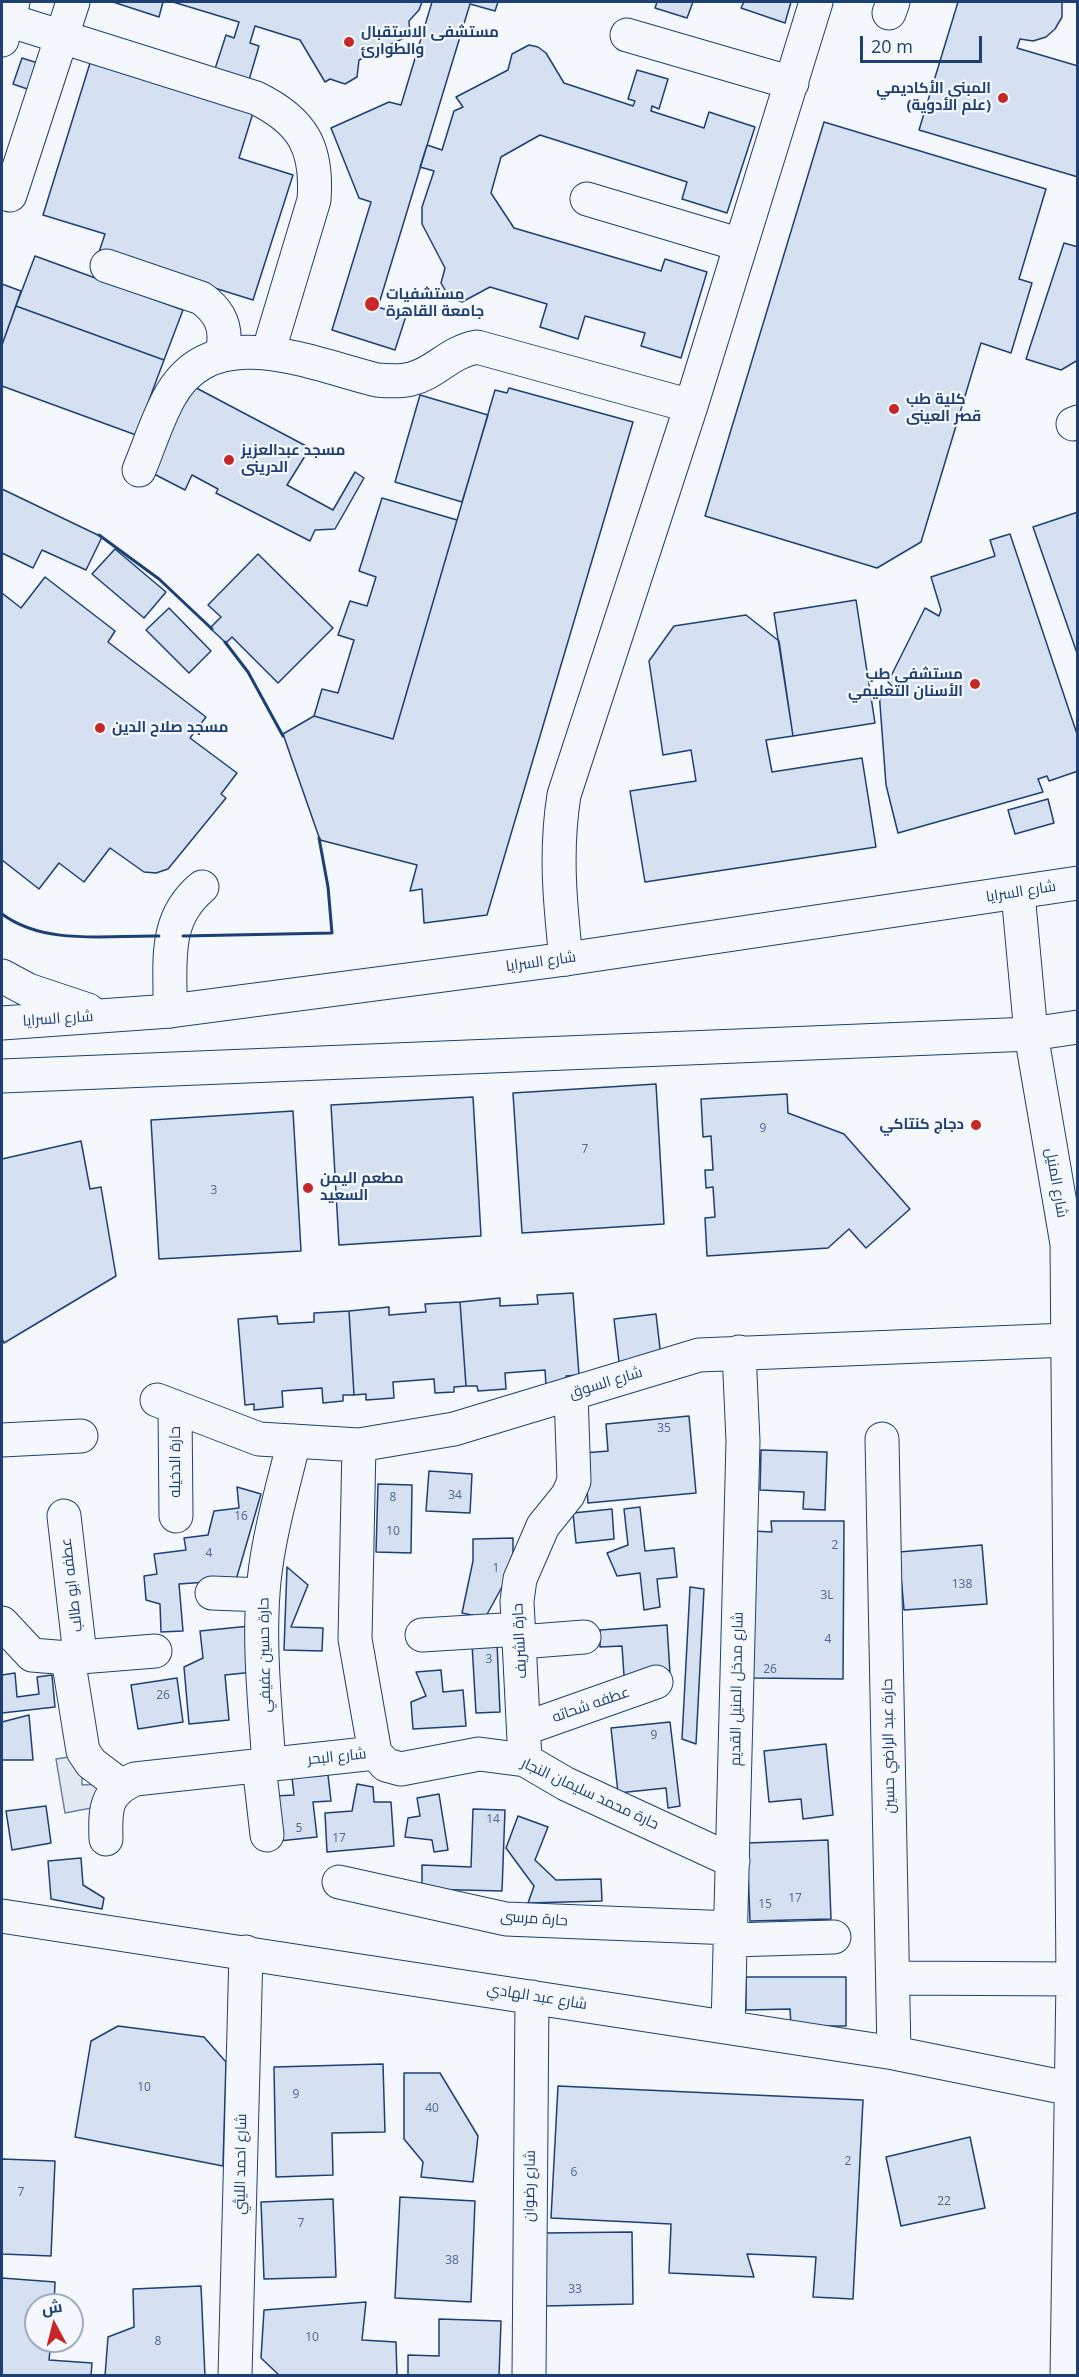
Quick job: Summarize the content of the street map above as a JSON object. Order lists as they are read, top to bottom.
{
  "streets": {
    "street": [
      "شارع السرايا",
      "شارع المنيل",
      "شارع السوق",
      "حارة الدخيله",
      "عطفه ابو طالب",
      "حارة الشريف",
      "حارة حسين عفيفي",
      "شارع مدخل المنيل القديم",
      "عطفه شحاته",
      "حارة عبد الراضي حسين",
      "شارع البحر",
      "حارة محمد سليمان النجار",
      "حارة مرسى",
      "شارع عبد الهادي",
      "شارع احمد الليثي",
      "شارع رضوان"
    ]
  },
  "crossings": [
    ["شارع السرايا", "شارع المنيل"],
    ["شارع المنيل", "شارع السوق"],
    ["شارع المنيل", "شارع عبد الهادي"],
    ["شارع السوق", "حارة الدخيله"],
    ["شارع السوق", "حارة الشريف"],
    ["شارع السوق", "حارة حسين عفيفي"],
    ["شارع السوق", "شارع مدخل المنيل القديم"],
    ["شارع السوق", "شارع البحر"],
    ["عطفه ابو طالب", "شارع البحر"],
    ["حارة الشريف", "عطفه شحاته"],
    ["حارة الشريف", "حارة محمد سليمان النجار"],
    ["حارة حسين عفيفي", "شارع البحر"],
    ["شارع مدخل المنيل القديم", "حارة محمد سليمان النجار"],
    ["شارع مدخل المنيل القديم", "حارة مرسى"],
    ["شارع مدخل المنيل القديم", "شارع عبد الهادي"],
    ["عطفه شحاته", "حارة محمد سليمان النجار"],
    ["حارة عبد الراضي حسين", "شارع عبد الهادي"],
    ["شارع البحر", "حارة محمد سليمان النجار"],
    ["شارع عبد الهادي", "شارع احمد الليثي"],
    ["شارع عبد الهادي", "شارع رضوان"]
  ],
  "places": [
    "مستشفى الاستقبال والطوارئ",
    "المبنى الأكاديمي (علم الأدوية)",
    "مستشفيات جامعة القاهرة",
    "كلية طب قصر العينى",
    "مسجد عبدالعزيز الدرينى",
    "مستشفى طب الأسنان التعليمي",
    "مسجد صلاح الدين",
    "دجاج كنتاكي",
    "مطعم اليمن السعيد"
  ],
  "house_numbers": [
    "9",
    "7",
    "3",
    "35",
    "34",
    "8",
    "16",
    "10",
    "2",
    "4",
    "1",
    "138",
    "3L",
    "4",
    "3",
    "26",
    "26",
    "9",
    "14",
    "5",
    "17",
    "17",
    "15",
    "10",
    "9",
    "40",
    "2",
    "6",
    "7",
    "22",
    "7",
    "38",
    "33",
    "10",
    "8"
  ],
  "scale_bar": "20 m",
  "north": "top"
}
